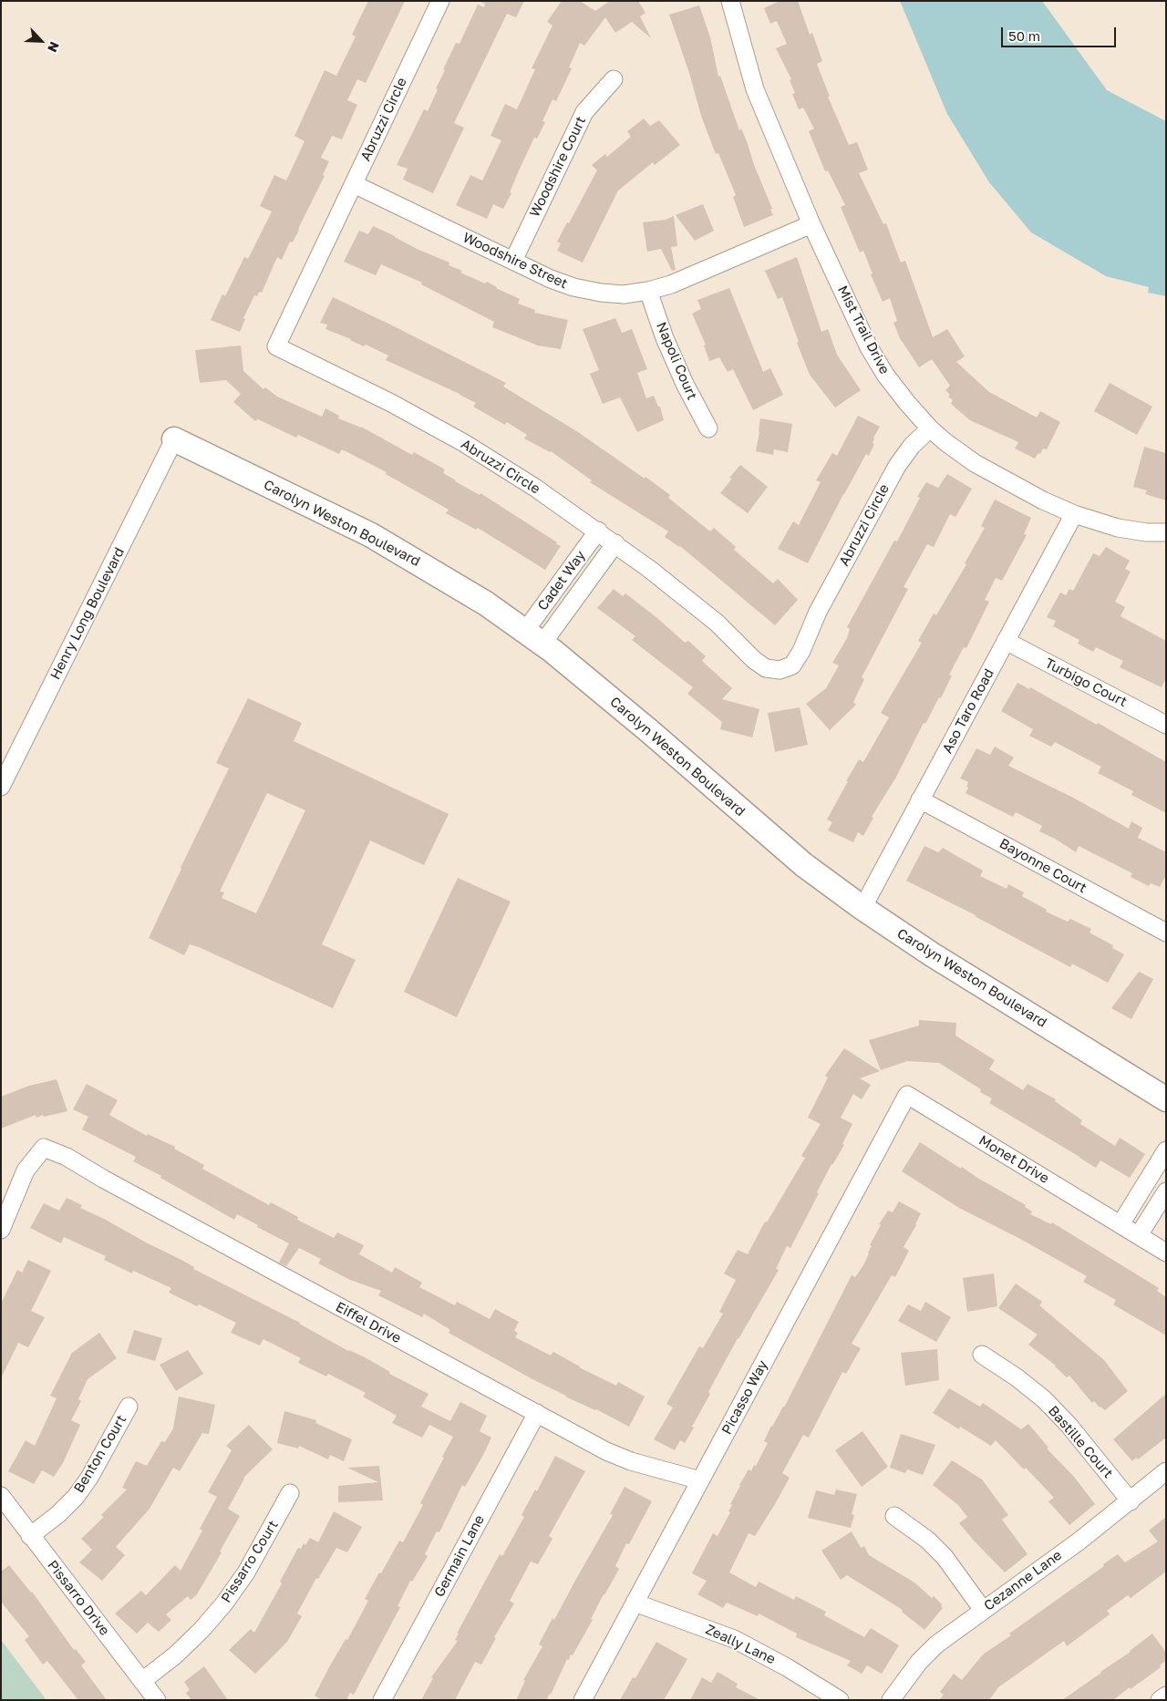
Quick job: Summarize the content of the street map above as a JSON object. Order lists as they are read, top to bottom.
{
  "streets": {
    "street": [
      "Abruzzi Circle",
      "Woodshire Court",
      "Woodshire Street",
      "Mist Trail Drive",
      "Napoli Court",
      "Carolyn Weston Boulevard",
      "Cadet Way",
      "Henry Long Boulevard",
      "Turbigo Court",
      "Aso Taro Road",
      "Bayonne Court",
      "Monet Drive",
      "Eiffel Drive",
      "Picasso Way",
      "Bastille Court",
      "Benton Court",
      "Germain Lane",
      "Pissarro Court",
      "Cezanne Lane",
      "Pissarro Drive",
      "Zeally Lane"
    ]
  },
  "crossings": [
    ["Abruzzi Circle", "Woodshire Street"],
    ["Abruzzi Circle", "Mist Trail Drive"],
    ["Abruzzi Circle", "Cadet Way"],
    ["Woodshire Court", "Woodshire Street"],
    ["Woodshire Street", "Mist Trail Drive"],
    ["Woodshire Street", "Napoli Court"],
    ["Mist Trail Drive", "Aso Taro Road"],
    ["Carolyn Weston Boulevard", "Cadet Way"],
    ["Carolyn Weston Boulevard", "Henry Long Boulevard"],
    ["Carolyn Weston Boulevard", "Aso Taro Road"],
    ["Turbigo Court", "Aso Taro Road"],
    ["Aso Taro Road", "Bayonne Court"],
    ["Monet Drive", "Picasso Way"],
    ["Eiffel Drive", "Picasso Way"],
    ["Eiffel Drive", "Germain Lane"],
    ["Picasso Way", "Zeally Lane"],
    ["Bastille Court", "Cezanne Lane"],
    ["Benton Court", "Pissarro Drive"],
    ["Pissarro Court", "Pissarro Drive"]
  ],
  "scale_bar": "50 m",
  "north": "bottom right"
}
